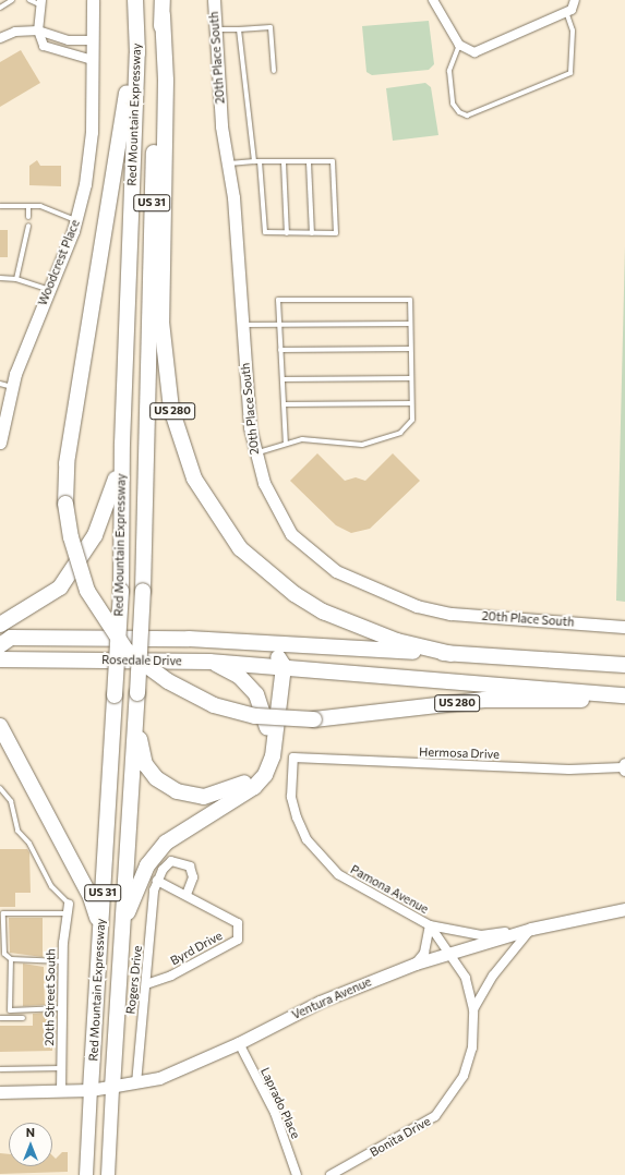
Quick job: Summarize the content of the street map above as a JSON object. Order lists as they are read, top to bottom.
{
  "streets": {
    "highway": [
      "Red Mountain Expressway",
      "US 31",
      "US 280",
      "Rosedale Drive"
    ],
    "street": [
      "20th Place South",
      "Woodcrest Place",
      "Hermosa Drive",
      "Pamona Avenue",
      "Byrd Drive",
      "Rogers Drive",
      "20th Street South",
      "Ventura Avenue",
      "Laprado Place",
      "Bonita Drive"
    ]
  },
  "crossings": [
    ["Red Mountain Expressway", "US 31"],
    ["Red Mountain Expressway", "US 280"],
    ["Red Mountain Expressway", "Ventura Avenue"],
    ["US 31", "Ventura Avenue"],
    ["US 280", "Rosedale Drive"],
    ["Hermosa Drive", "Pamona Avenue"],
    ["Pamona Avenue", "Ventura Avenue"],
    ["Pamona Avenue", "Bonita Drive"],
    ["Byrd Drive", "Rogers Drive"],
    ["Rogers Drive", "Ventura Avenue"],
    ["20th Street South", "Ventura Avenue"],
    ["Ventura Avenue", "Laprado Place"],
    ["Ventura Avenue", "Bonita Drive"]
  ],
  "north": "top"
}
